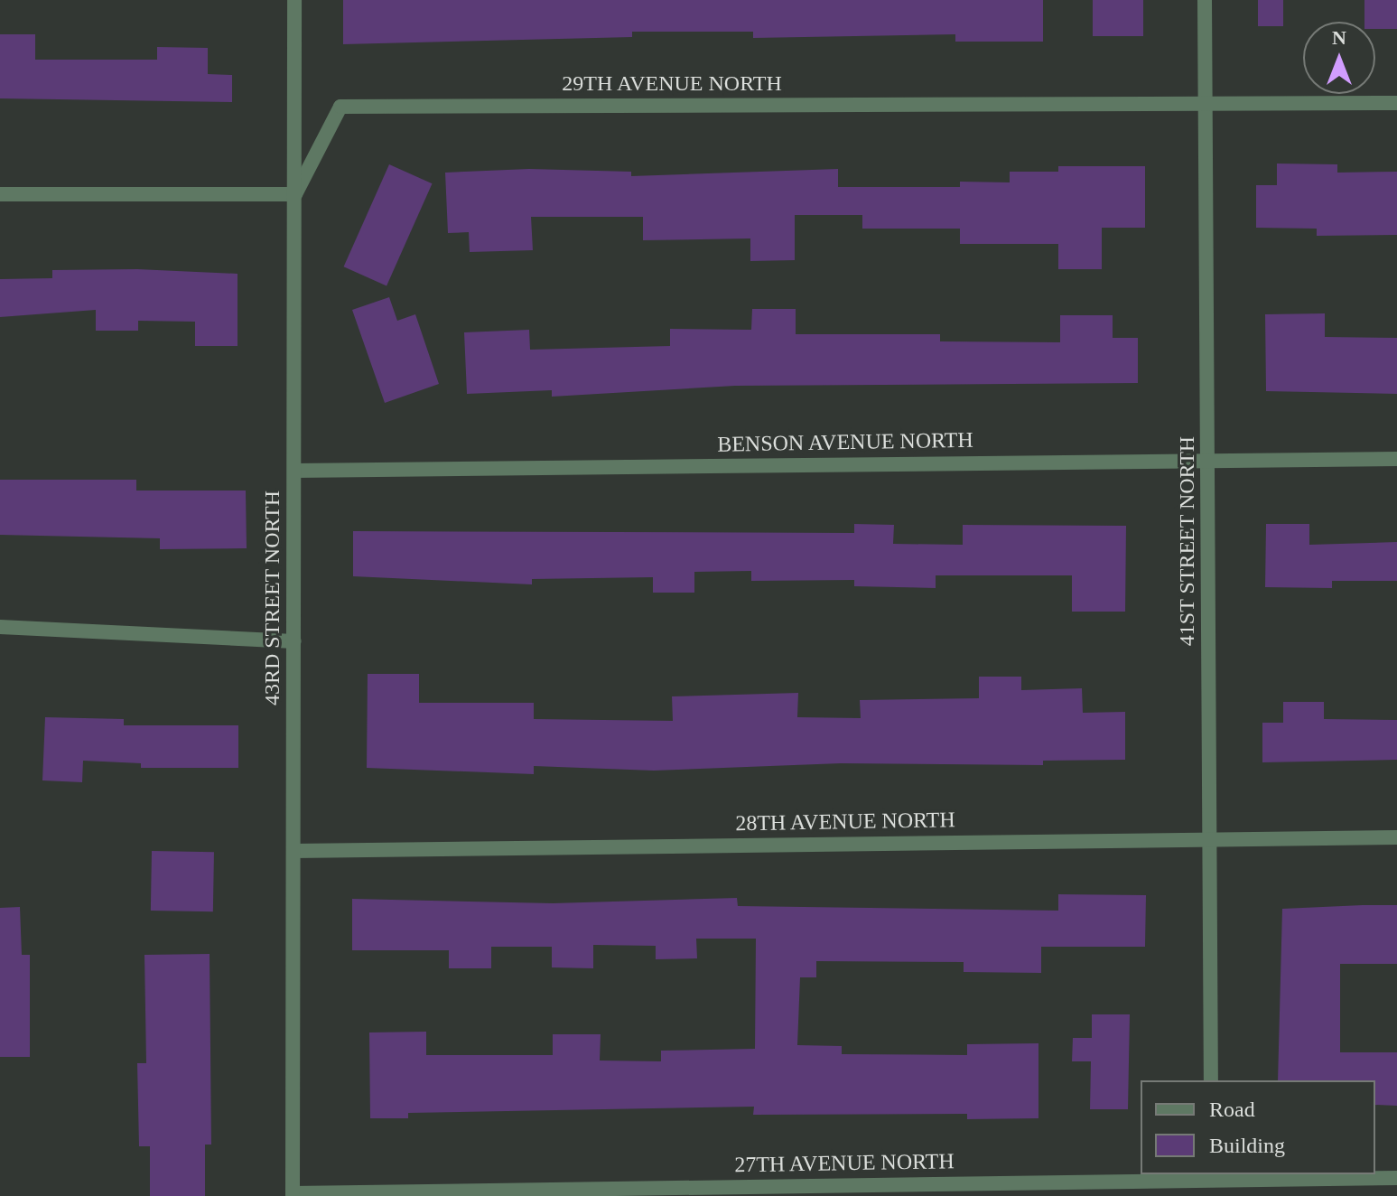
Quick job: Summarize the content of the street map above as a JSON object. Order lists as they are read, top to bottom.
{
  "streets": {
    "street": [
      "29TH AVENUE NORTH",
      "BENSON AVENUE NORTH",
      "41ST STREET NORTH",
      "43RD STREET NORTH",
      "28TH AVENUE NORTH",
      "27TH AVENUE NORTH"
    ]
  },
  "crossings": [
    ["29TH AVENUE NORTH", "41ST STREET NORTH"],
    ["29TH AVENUE NORTH", "43RD STREET NORTH"],
    ["BENSON AVENUE NORTH", "41ST STREET NORTH"],
    ["BENSON AVENUE NORTH", "43RD STREET NORTH"],
    ["41ST STREET NORTH", "28TH AVENUE NORTH"],
    ["43RD STREET NORTH", "28TH AVENUE NORTH"],
    ["43RD STREET NORTH", "27TH AVENUE NORTH"]
  ],
  "legend": ["Road", "Building"],
  "north": "top"
}
